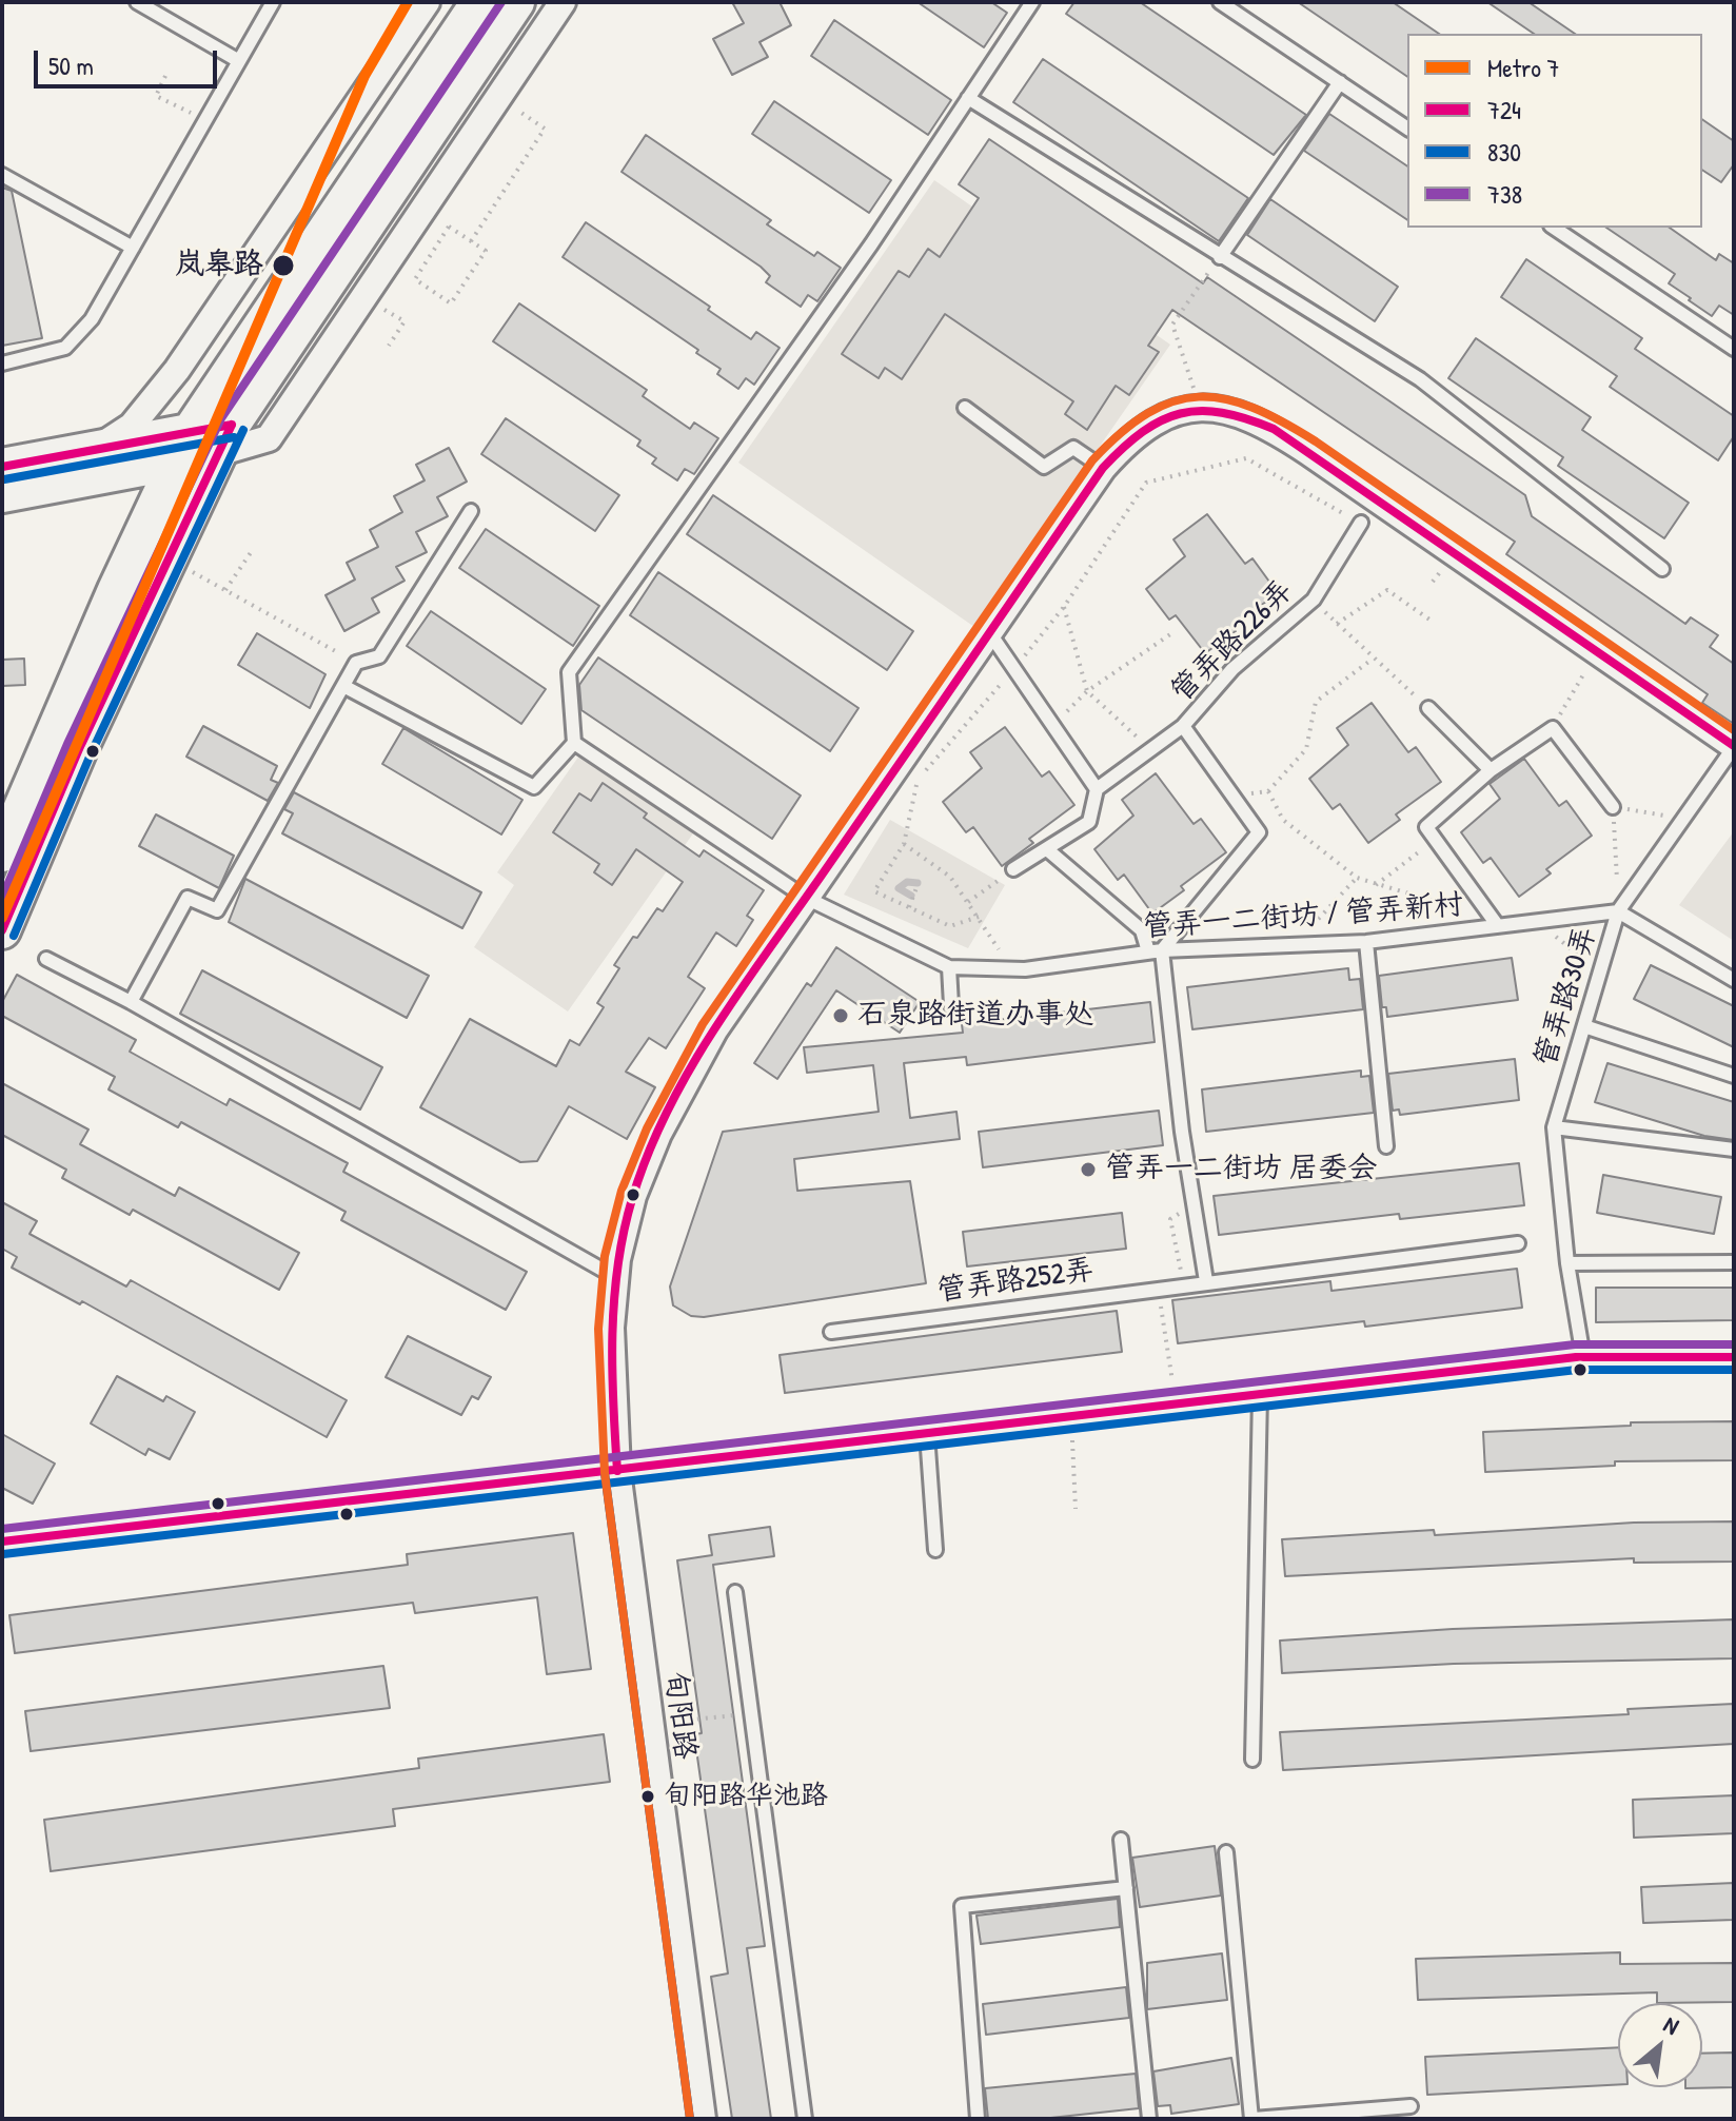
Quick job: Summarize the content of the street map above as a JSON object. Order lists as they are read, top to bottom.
{
  "streets": {
    "street": ["旬阳路"],
    "lane": [
      "管弄路226弄",
      "管弄一二街坊 / 管弄新村",
      "管弄路30弄",
      "管弄路252弄"
    ]
  },
  "crossings": [
    ["管弄路226弄", "管弄一二街坊 / 管弄新村"],
    ["管弄一二街坊 / 管弄新村", "管弄路30弄"],
    ["管弄一二街坊 / 管弄新村", "旬阳路"]
  ],
  "places": [
    "岚皋路",
    "石泉路街道办事处",
    "管弄一二街坊 居委会",
    "旬阳路华池路"
  ],
  "lines": [
    "metro line 7",
    "transit line 738",
    "transit line 724",
    "transit line 830"
  ],
  "legend": [
    "Metro 7",
    "724",
    "830",
    "738"
  ],
  "scale_bar": "50 m",
  "north": "top right"
}
